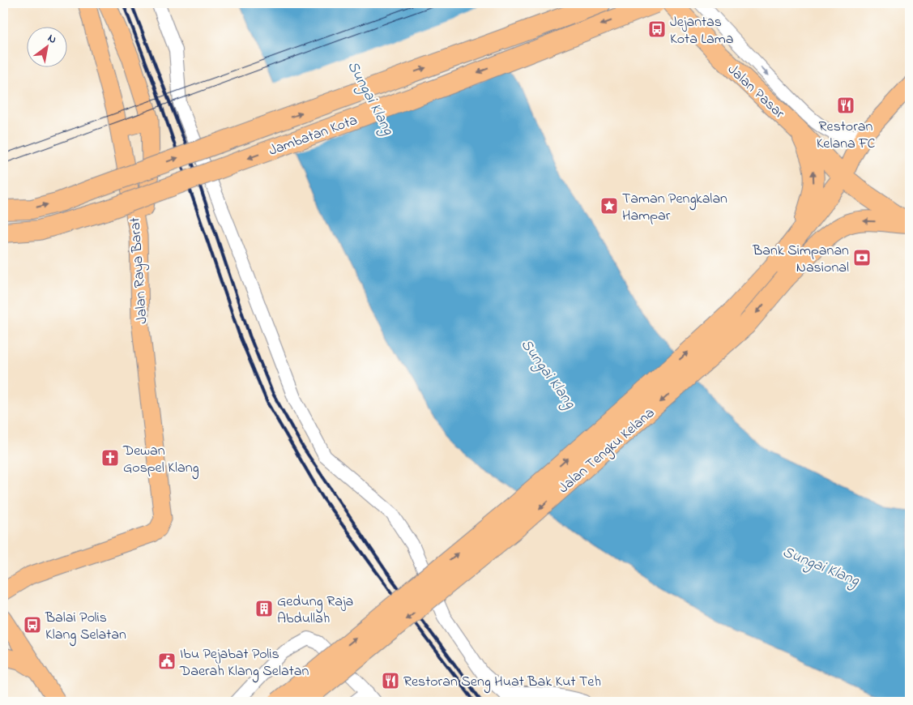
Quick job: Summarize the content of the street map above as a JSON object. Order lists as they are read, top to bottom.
{
  "streets": {
    "highway": ["Jalan Pasar", "Jambatan Kota", "Jalan Tengku Kelana"],
    "main road": ["Jalan Raya Barat"]
  },
  "crossings": [
    ["Jalan Pasar", "Jalan Tengku Kelana"]
  ],
  "water": ["Sungai Klang"],
  "places": {
    "bus stop": ["Jejantas Kota Lama", "Balai Polis Klang Selatan"],
    "restaurant": ["Restoran Kelana FC", "Restoran Seng Huat Bak Kut Teh"],
    "place": ["Taman Pengkalan Hampar"],
    "bank": ["Bank Simpanan Nasional"],
    "church": ["Dewan Gospel Klang"],
    "building": ["Gedung Raja Abdullah"],
    "public building": ["Ibu Pejabat Polis Daerah Klang Selatan"]
  },
  "north": "top right"
}
